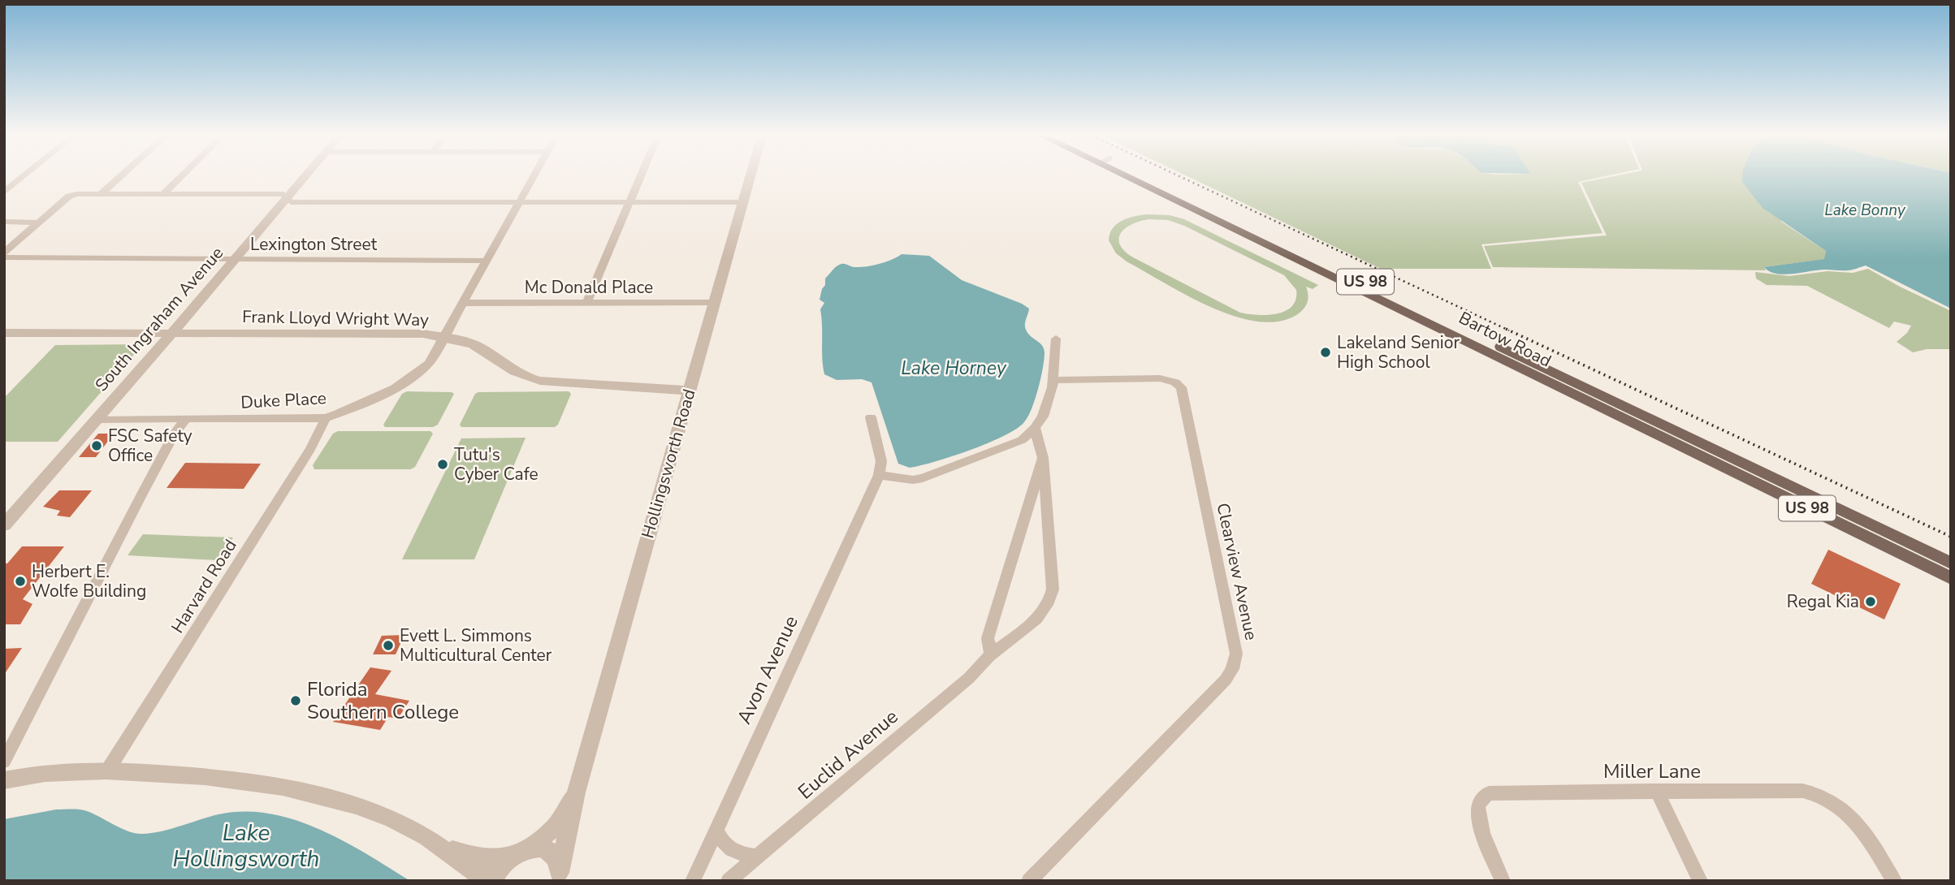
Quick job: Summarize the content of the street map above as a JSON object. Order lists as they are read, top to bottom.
{
  "streets": {
    "main road": ["US 98", "Bartow Road"],
    "street": [
      "Lexington Street",
      "Mc Donald Place",
      "Frank Lloyd Wright Way",
      "South Ingraham Avenue",
      "Duke Place",
      "Hollingsworth Road",
      "Clearview Avenue",
      "Harvard Road",
      "Avon Avenue",
      "Euclid Avenue",
      "Miller Lane"
    ]
  },
  "crossings": [
    ["Lexington Street", "South Ingraham Avenue"],
    ["Lexington Street", "Duke Place"],
    ["Mc Donald Place", "Duke Place"],
    ["Mc Donald Place", "Hollingsworth Road"],
    ["Frank Lloyd Wright Way", "South Ingraham Avenue"],
    ["Frank Lloyd Wright Way", "Duke Place"],
    ["Frank Lloyd Wright Way", "Hollingsworth Road"],
    ["South Ingraham Avenue", "Duke Place"],
    ["Duke Place", "Harvard Road"]
  ],
  "water": ["Lake Bonny", "Lake Horney", "Lake Hollingsworth"],
  "places": [
    "Lakeland Senior High School",
    "FSC Safety Office",
    "Tutu's Cyber Cafe",
    "Herbert E. Wolfe Building",
    "Regal Kia",
    "Evett L. Simmons Multicultural Center",
    "Florida Southern College"
  ]
}
